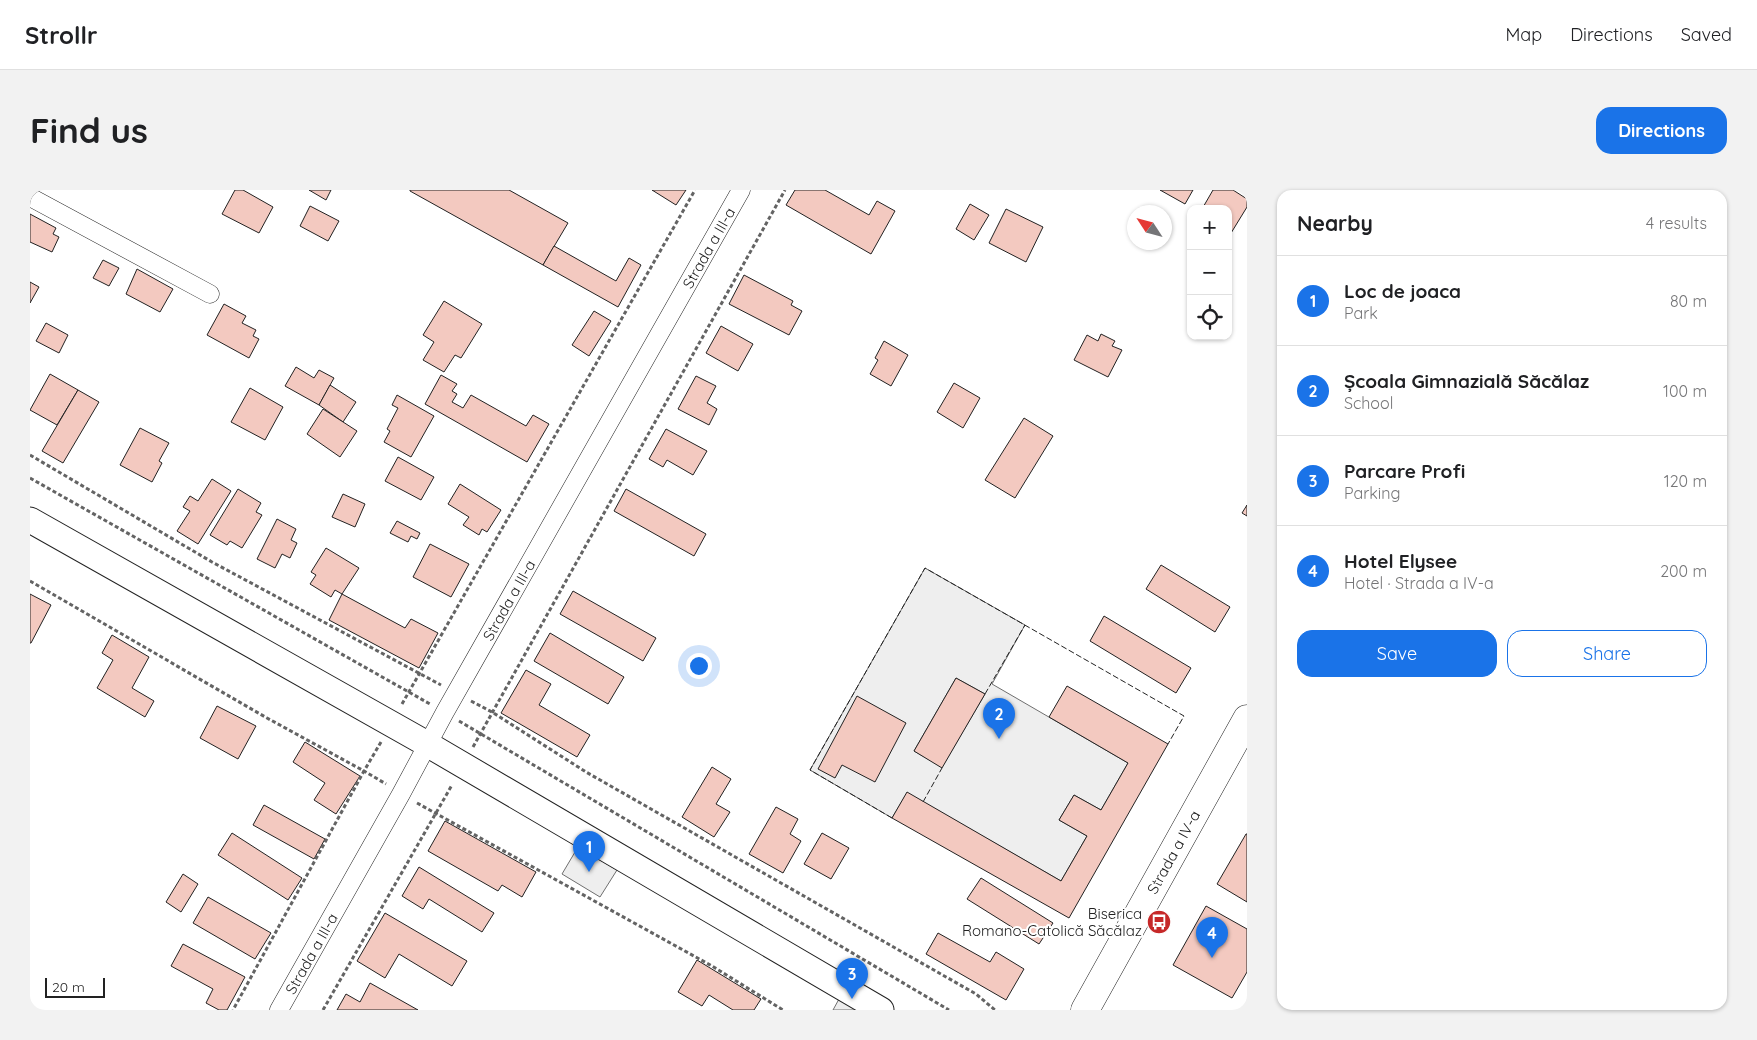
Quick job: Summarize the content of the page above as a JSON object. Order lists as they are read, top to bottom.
{
  "streets": {
    "main road": ["Strada a IV-a"],
    "street": ["Strada a III-a"]
  },
  "places": {
    "bus stop": ["Biserica Romano-Catolică Săcălaz"]
  },
  "scale_bar": "20 m",
  "north": "top left",
  "page": {
    "header": "Strollr",
    "nav": ["Map", "Directions", "Saved"],
    "buttons": [
      "Directions",
      ["Save", "Share"]
    ],
    "title": "Find us",
    "heading": ["Nearby", "4 results"],
    "map_buttons": ["+", "−"],
    "list": [
      {
        "mark": "1",
        "name": "Loc de joaca",
        "note": "Park",
        "value": "80 m"
      },
      {
        "mark": "2",
        "name": "Școala Gimnazială Săcălaz",
        "note": "School",
        "value": "100 m"
      },
      {
        "mark": "3",
        "name": "Parcare Profi",
        "note": "Parking",
        "value": "120 m"
      },
      {
        "mark": "4",
        "name": "Hotel Elysee",
        "note": "Hotel · Strada a IV-a",
        "value": "200 m"
      }
    ],
    "pins": [
      "2",
      "1",
      "4",
      "3"
    ],
    "scale": "20 m"
  }
}
